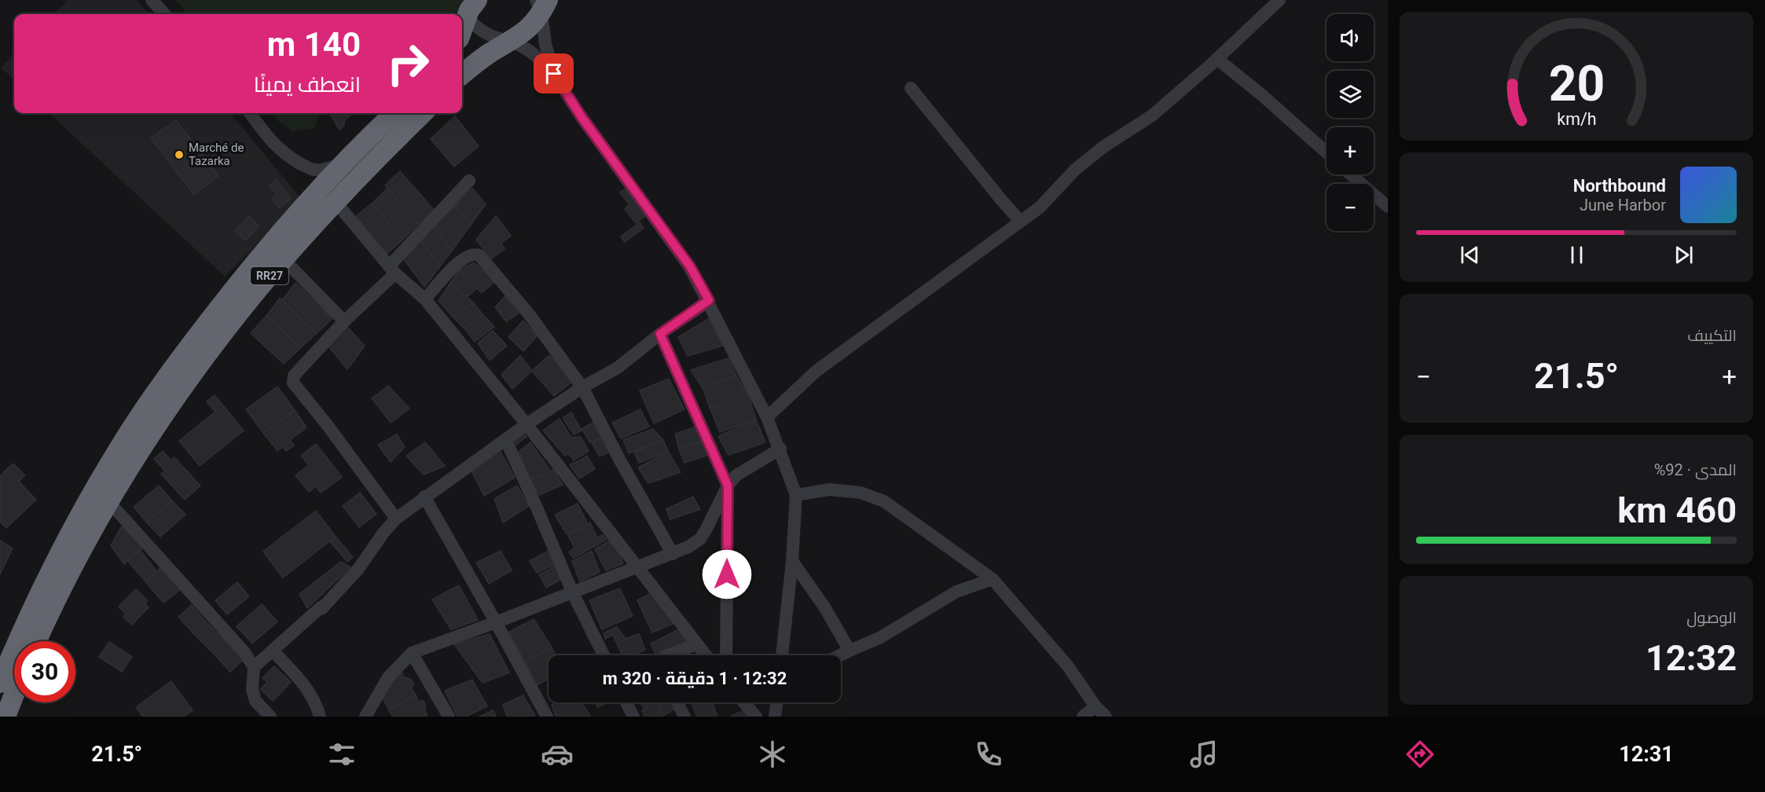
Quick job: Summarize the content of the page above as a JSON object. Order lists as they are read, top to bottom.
{
  "streets": {
    "highway": ["RR27"]
  },
  "places": ["Marché de Tazarka"],
  "page": {
    "map_buttons": ["+", "−"],
    "turn": ["140 m", "انعطف يمينًا"],
    "song": ["Northbound", "June Harbor"],
    "tile": [
      "التكييف",
      ["المدى · 92%", "460 km"],
      ["الوصول", "12:32"]
    ],
    "heat": ["−", "21.5°", "+"],
    "limit": "30",
    "trip": "12:32 · 1 دقيقة · 320 m",
    "tabs": ["12:31", "21.5°"],
    "gauge": ["20", "km/h"]
  }
}
